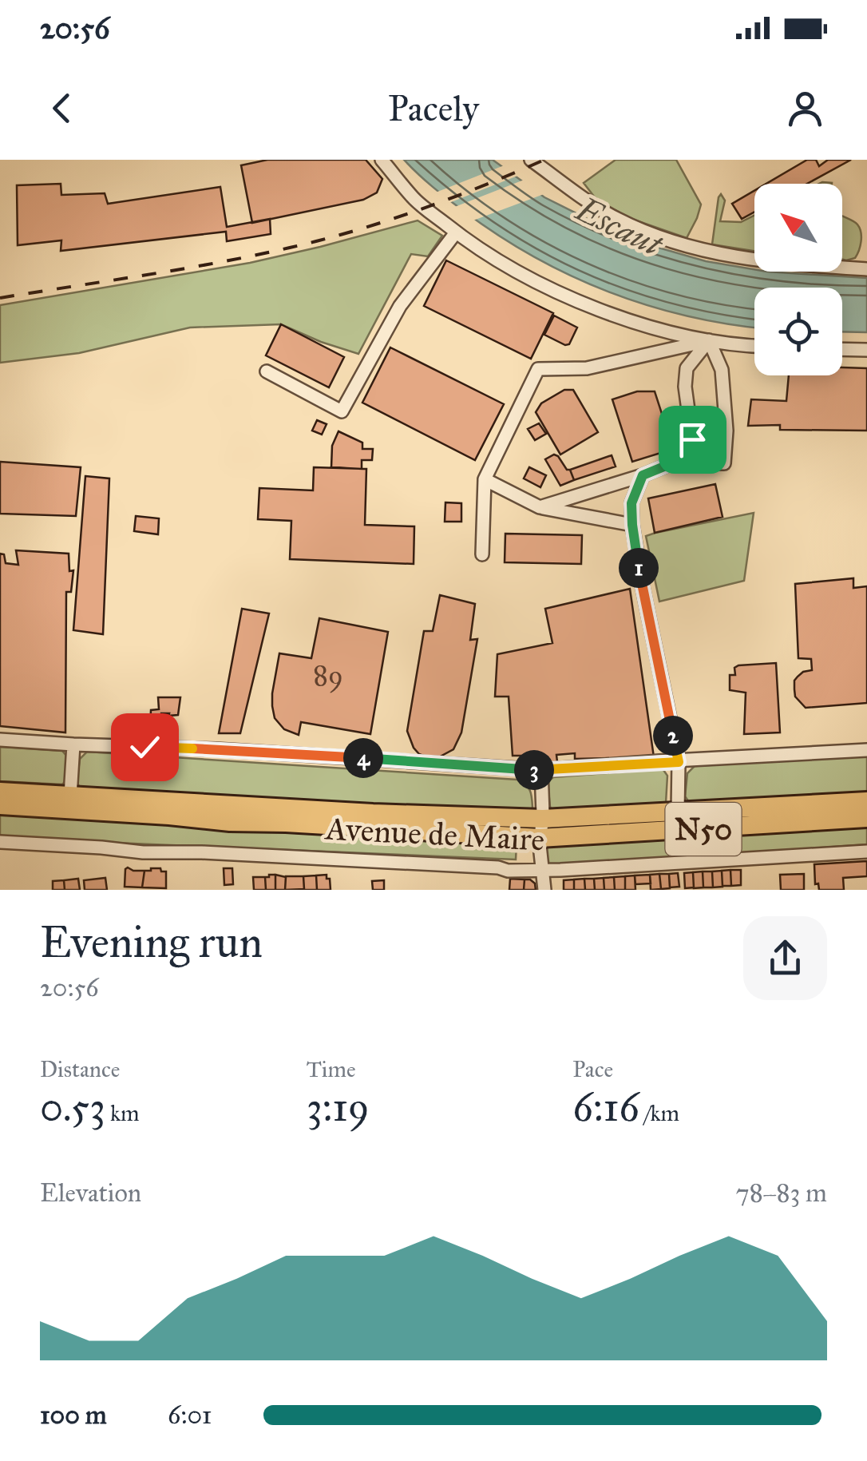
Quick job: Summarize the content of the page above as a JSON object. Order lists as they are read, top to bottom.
{
  "streets": {
    "main road": ["N50", "Avenue de Maire"]
  },
  "water": ["Escaut"],
  "house_numbers": ["89"],
  "north": "top left",
  "page": {
    "status": "20:56",
    "header": "Pacely",
    "pins": [
      "1",
      "2",
      "4",
      "3"
    ],
    "heading": ["Evening run", "20:56"],
    "stats": [
      ["Distance", "0.53 km"],
      ["Time", "3:19"],
      ["Pace", "6:16 /km"]
    ],
    "chart": ["Elevation", "78–83 m"],
    "list": [
      {
        "name": "100 m",
        "note": "6:01"
      }
    ]
  }
}
